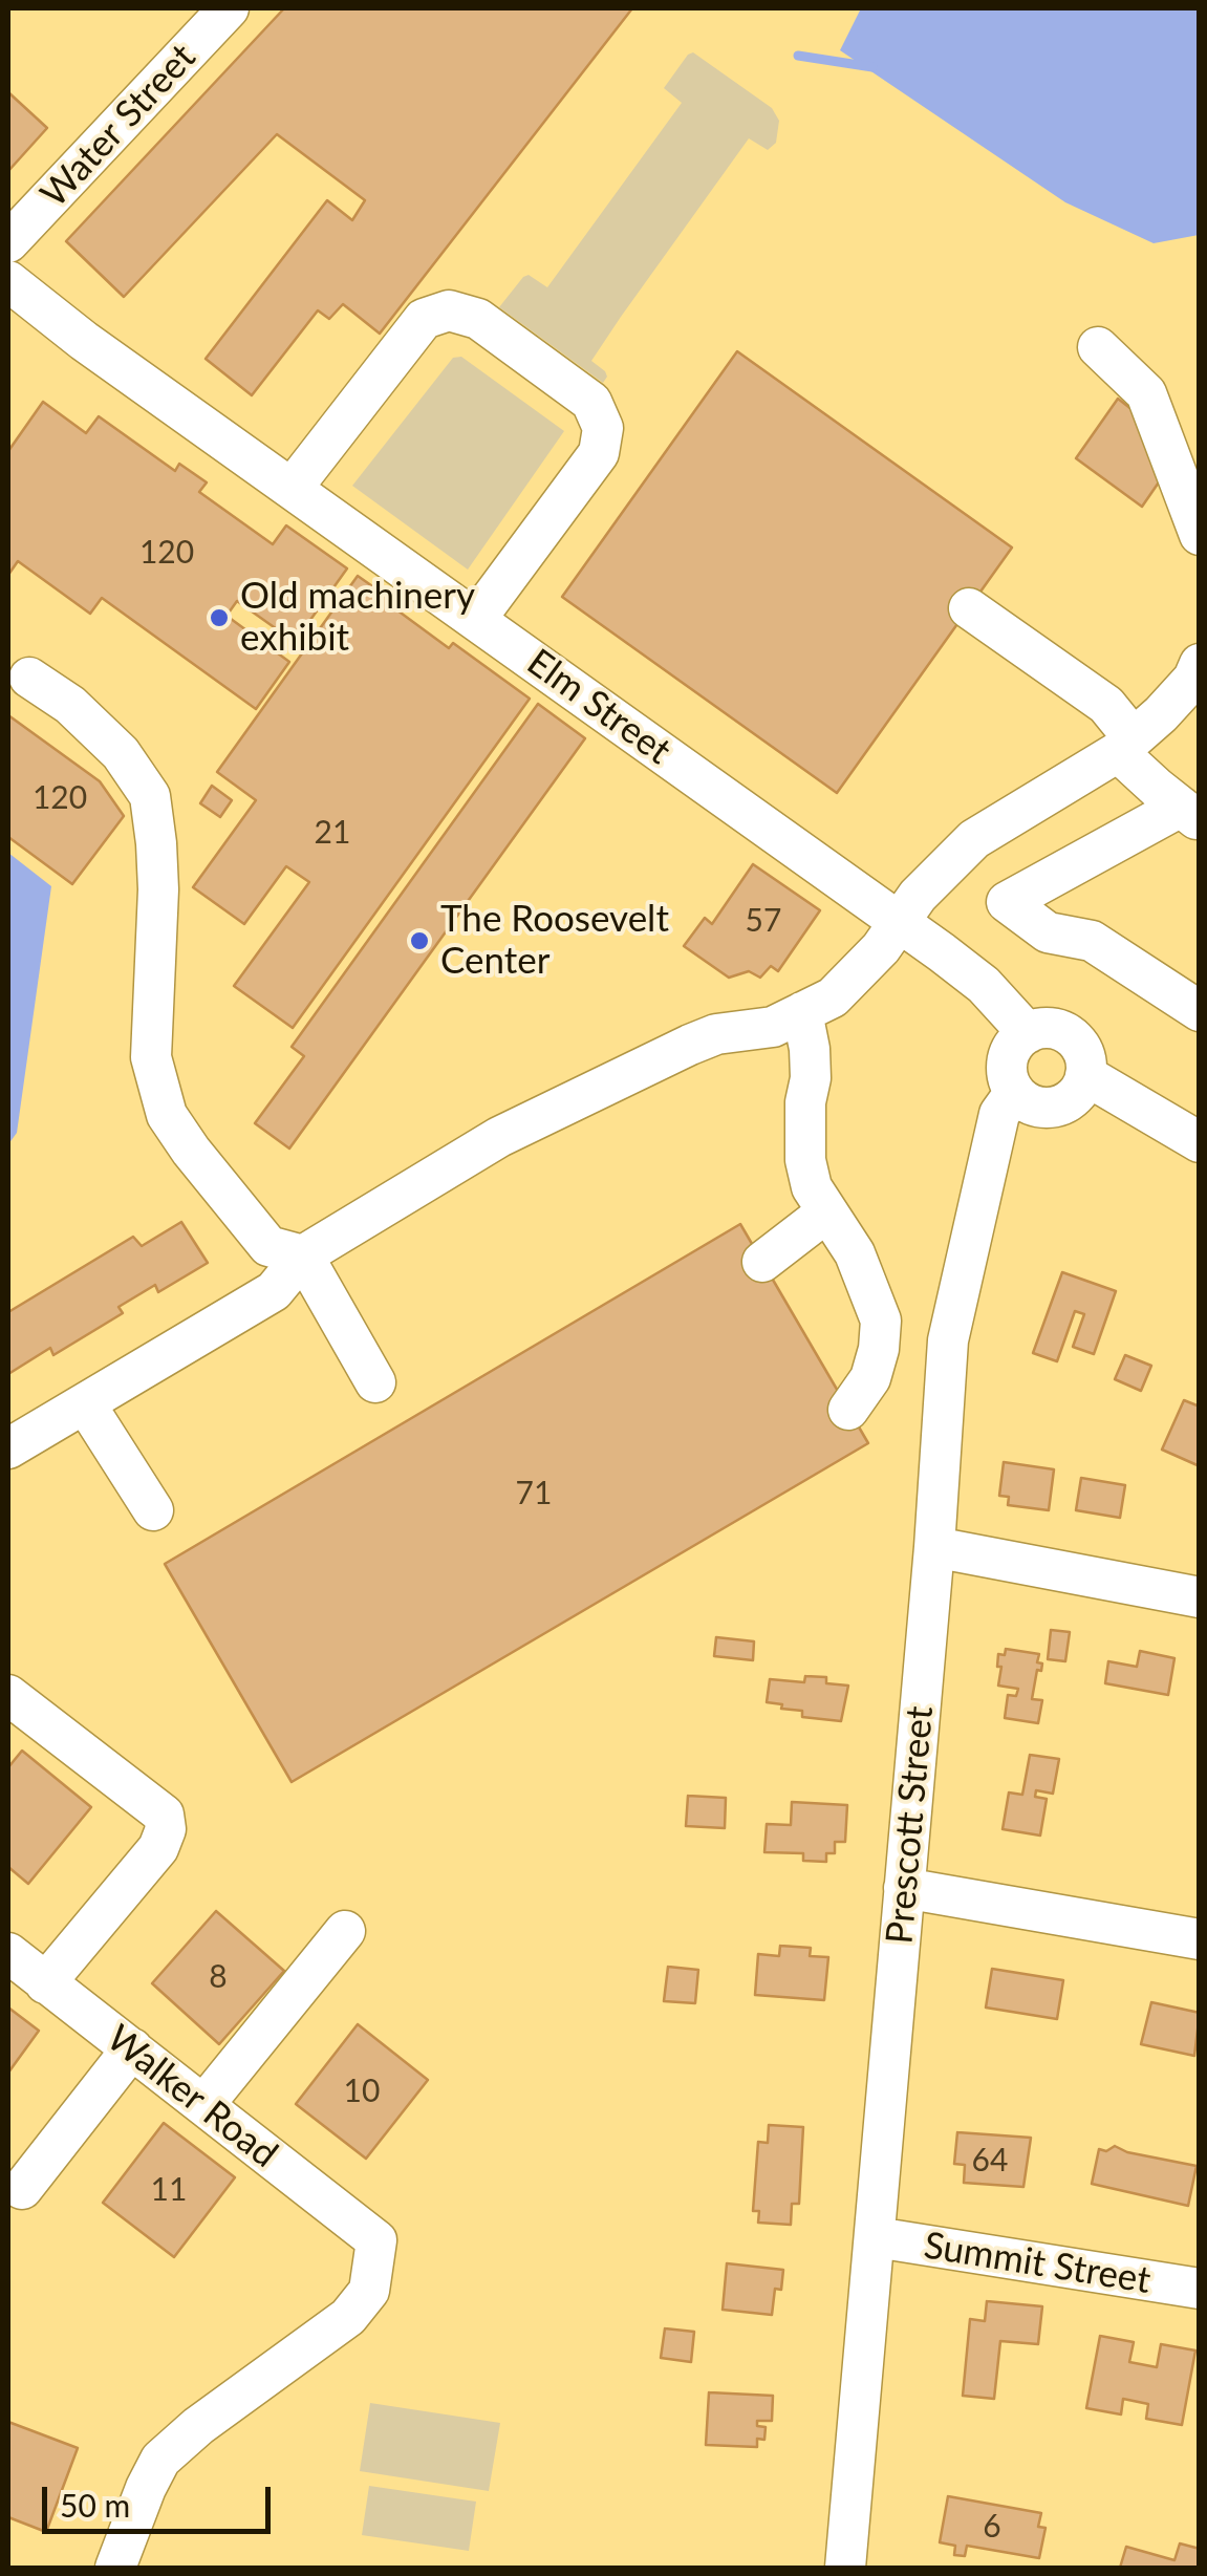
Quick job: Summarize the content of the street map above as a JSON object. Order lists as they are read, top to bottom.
{
  "streets": {
    "street": [
      "Water Street",
      "Elm Street",
      "Prescott Street",
      "Walker Road",
      "Summit Street"
    ]
  },
  "crossings": [
    ["Elm Street", "Prescott Street"],
    ["Prescott Street", "Summit Street"]
  ],
  "places": ["Old machinery exhibit", "The Roosevelt Center"],
  "house_numbers": [
    "120",
    "120",
    "21",
    "57",
    "71",
    "8",
    "10",
    "64",
    "11",
    "6"
  ],
  "scale_bar": "50 m"
}
